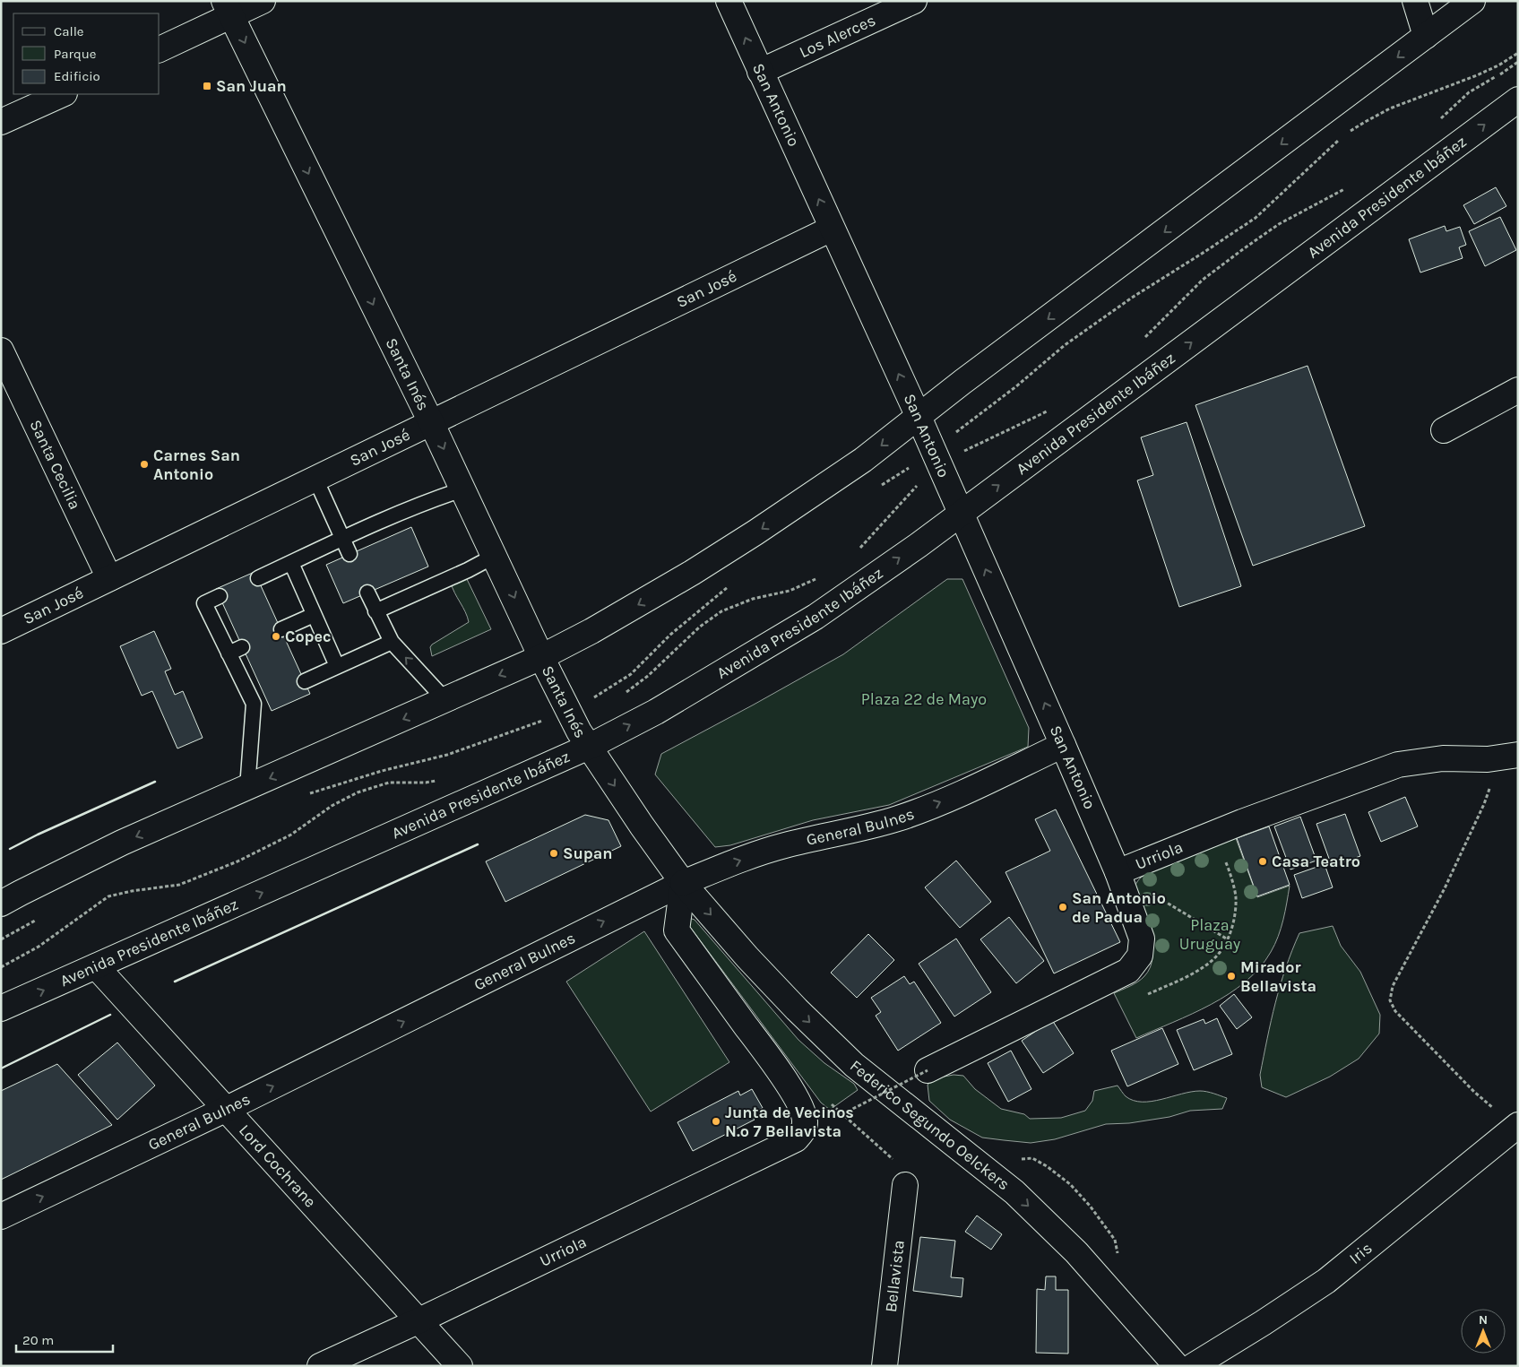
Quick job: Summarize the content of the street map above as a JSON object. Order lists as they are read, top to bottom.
{
  "streets": {
    "main road": [
      "Los Alerces",
      "San Antonio",
      "Avenida Presidente Ibáñez",
      "San José",
      "Santa Inés",
      "Santa Cecilia",
      "General Bulnes",
      "Urriola",
      "Federico Segundo Oelckers",
      "Lord Cochrane",
      "Iris",
      "Bellavista"
    ]
  },
  "crossings": [
    ["Los Alerces", "San Antonio"],
    ["San Antonio", "Avenida Presidente Ibáñez"],
    ["San Antonio", "San José"],
    ["San Antonio", "General Bulnes"],
    ["San Antonio", "Urriola"],
    ["Avenida Presidente Ibáñez", "Santa Inés"],
    ["Avenida Presidente Ibáñez", "Federico Segundo Oelckers"],
    ["Avenida Presidente Ibáñez", "Lord Cochrane"],
    ["San José", "Santa Inés"],
    ["San José", "Santa Cecilia"],
    ["Santa Inés", "Federico Segundo Oelckers"],
    ["General Bulnes", "Urriola"],
    ["General Bulnes", "Federico Segundo Oelckers"],
    ["General Bulnes", "Lord Cochrane"],
    ["Urriola", "Federico Segundo Oelckers"],
    ["Urriola", "Lord Cochrane"]
  ],
  "one_way": [
    "San Antonio",
    "Santa Inés",
    "General Bulnes",
    "Federico Segundo Oelckers"
  ],
  "parks": ["Plaza 22 de Mayo", "Plaza Uruguay"],
  "places": {
    "transit": ["San Juan"],
    "other": [
      "Carnes San Antonio",
      "Copec",
      "Supan",
      "Casa Teatro",
      "San Antonio de Padua",
      "Mirador Bellavista",
      "Junta de Vecinos N.º 7 Bellavista"
    ]
  },
  "legend": ["Calle", "Parque", "Edificio"],
  "scale_bar": "20 m",
  "north": "top"
}
